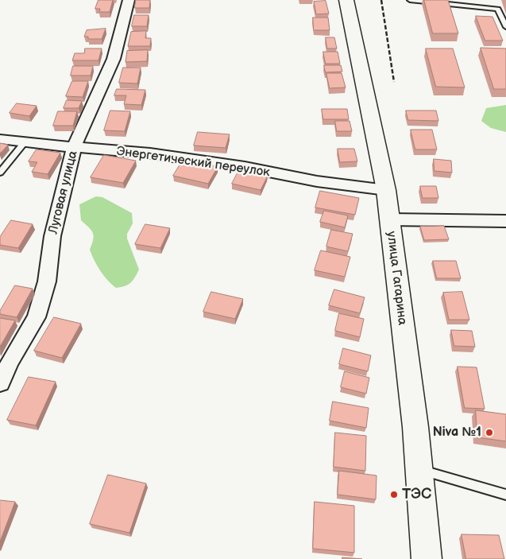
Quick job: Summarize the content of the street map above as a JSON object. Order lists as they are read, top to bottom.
{
  "streets": {
    "main road": ["улица Гагарина"],
    "street": ["Энергетический переулок", "Луговая улица"]
  },
  "crossings": [
    ["Энергетический переулок", "Луговая улица"],
    ["Энергетический переулок", "улица Гагарина"]
  ],
  "places": ["Niva №1", "ТЭС"]
}
